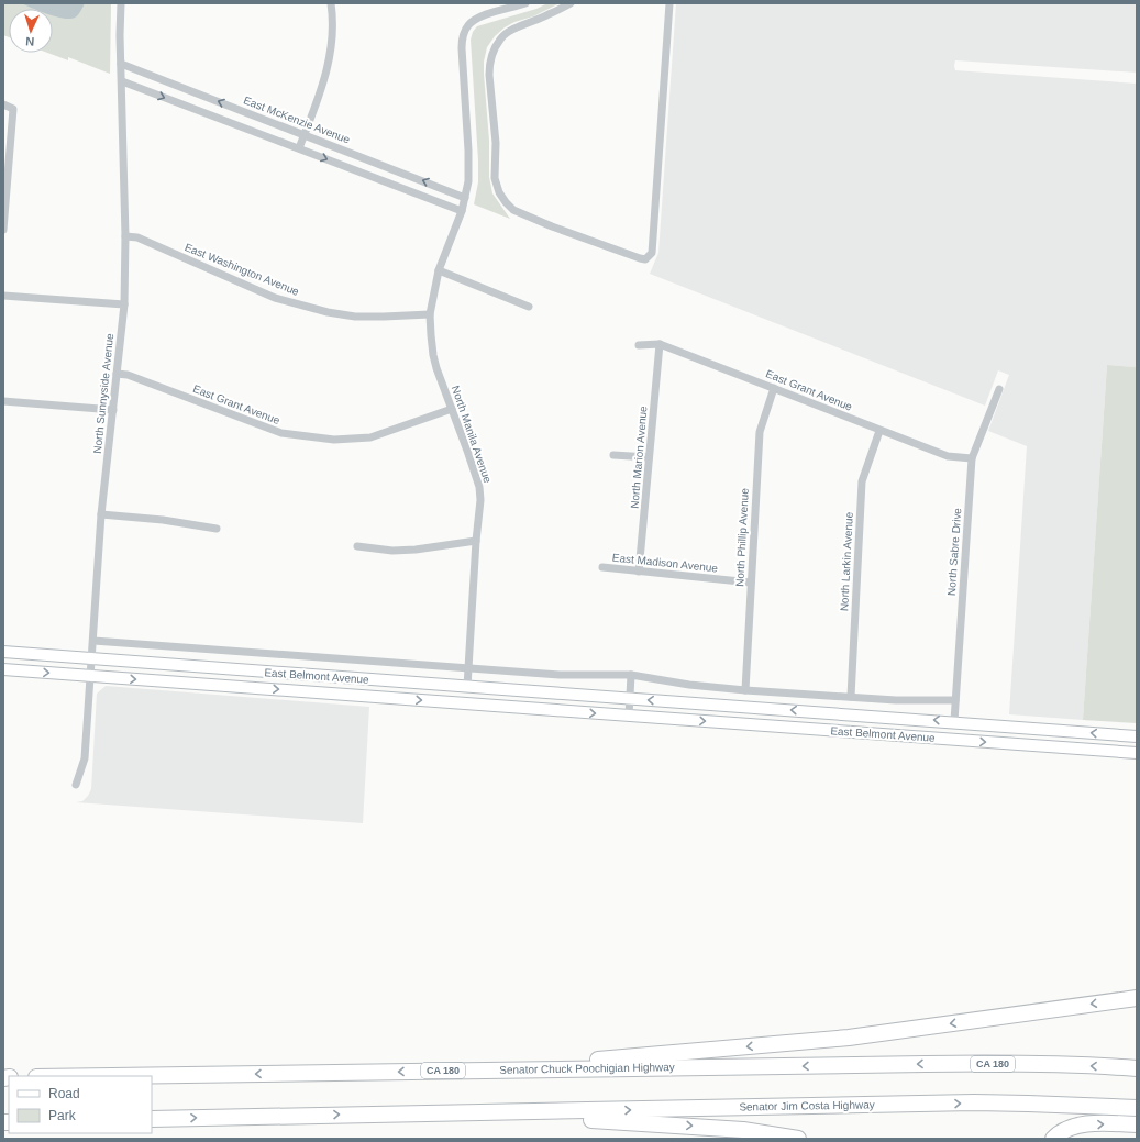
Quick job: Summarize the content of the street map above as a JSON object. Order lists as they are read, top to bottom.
{
  "streets": {
    "highway": ["CA 180", "Senator Chuck Poochigian Highway", "Senator Jim Costa Highway"],
    "street": [
      "East McKenzie Avenue",
      "East Washington Avenue",
      "East Grant Avenue",
      "North Sunnyside Avenue",
      "North Manila Avenue",
      "North Marion Avenue",
      "North Phillip Avenue",
      "North Sabre Drive",
      "North Larkin Avenue",
      "East Madison Avenue",
      "East Belmont Avenue"
    ]
  },
  "crossings": [
    ["East McKenzie Avenue", "North Sunnyside Avenue"],
    ["East McKenzie Avenue", "North Manila Avenue"],
    ["East Washington Avenue", "North Sunnyside Avenue"],
    ["East Washington Avenue", "North Manila Avenue"],
    ["East Grant Avenue", "North Sunnyside Avenue"],
    ["East Grant Avenue", "North Manila Avenue"],
    ["East Grant Avenue", "North Marion Avenue"],
    ["East Grant Avenue", "North Phillip Avenue"],
    ["East Grant Avenue", "North Sabre Drive"],
    ["East Grant Avenue", "North Larkin Avenue"],
    ["North Sunnyside Avenue", "East Belmont Avenue"],
    ["North Manila Avenue", "East Belmont Avenue"],
    ["North Marion Avenue", "East Madison Avenue"],
    ["North Phillip Avenue", "East Madison Avenue"],
    ["North Phillip Avenue", "East Belmont Avenue"],
    ["North Sabre Drive", "East Belmont Avenue"],
    ["North Larkin Avenue", "East Belmont Avenue"]
  ],
  "legend": ["Road", "Park"],
  "north": "bottom"
}
